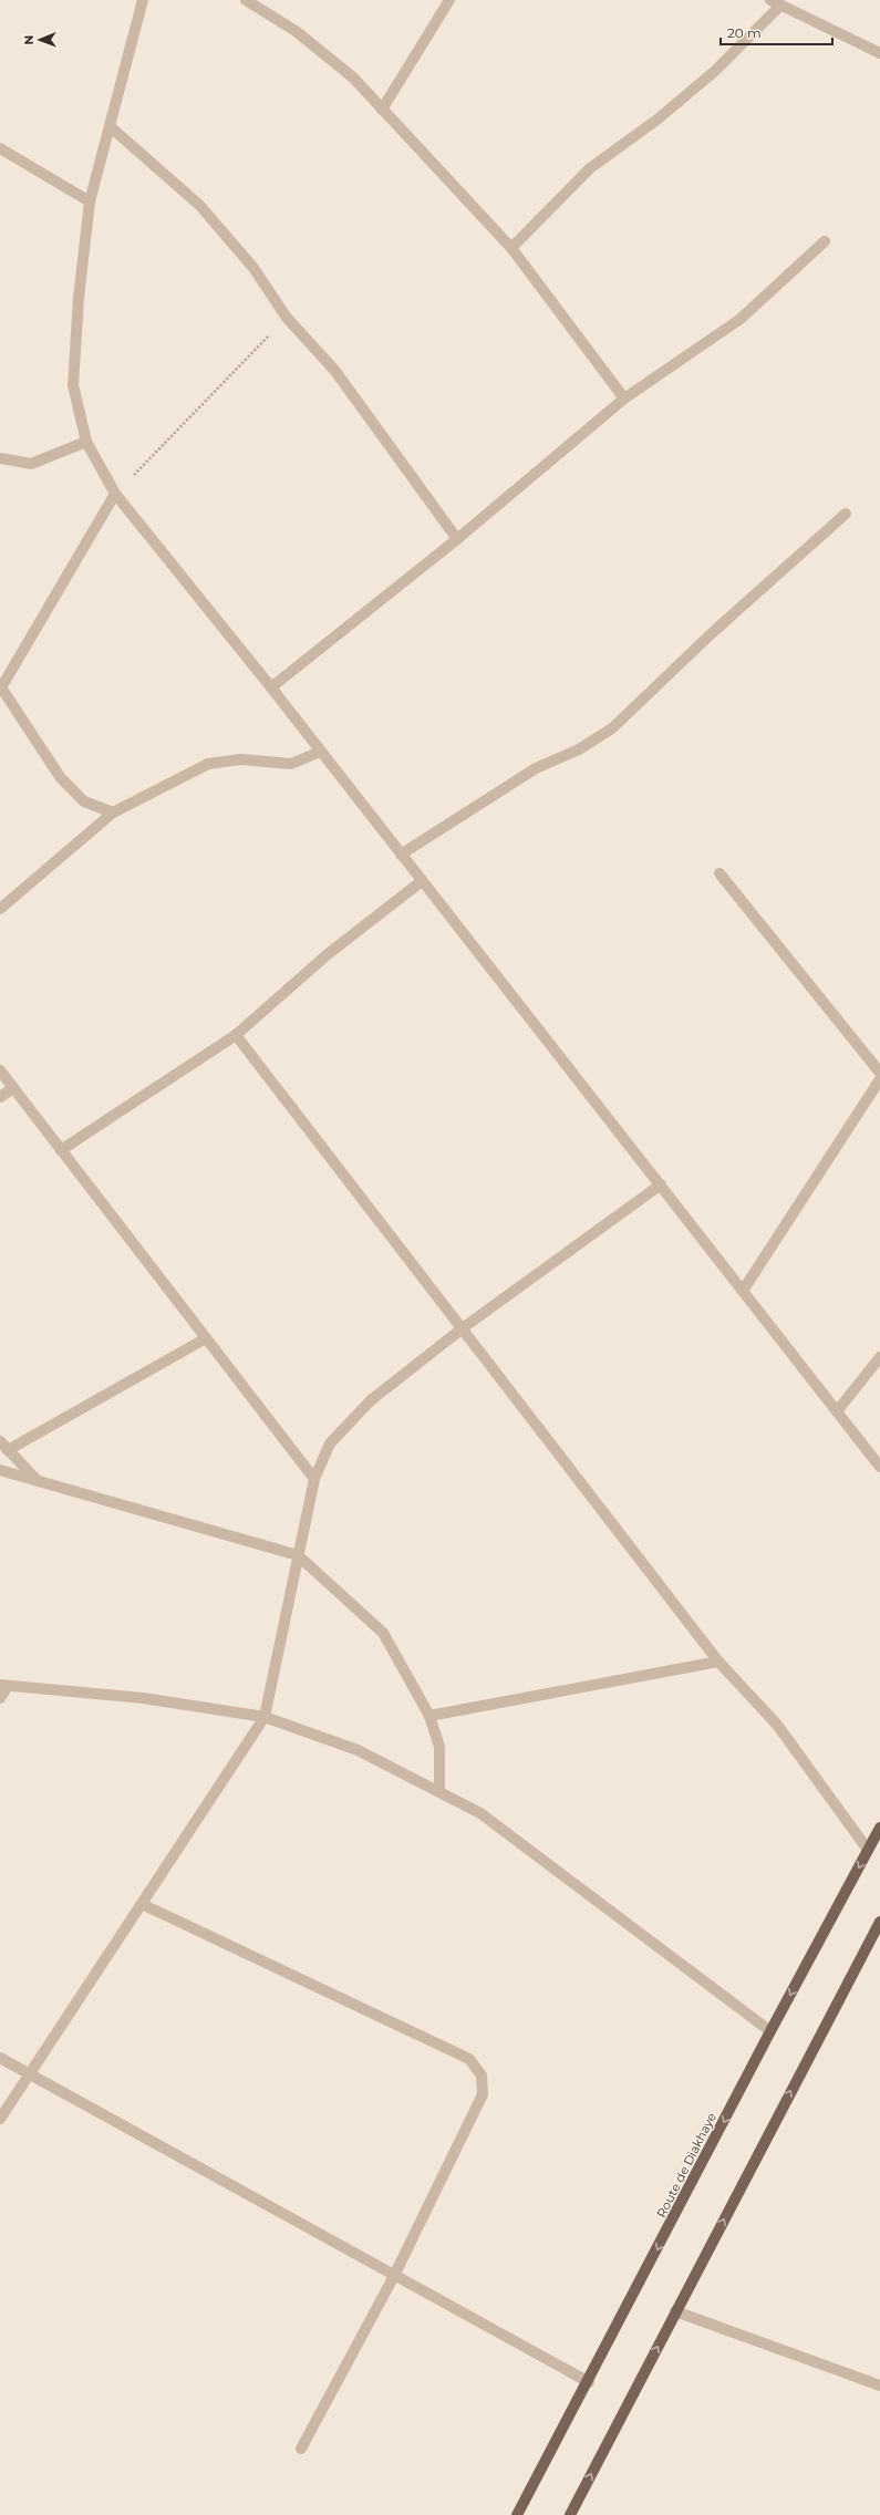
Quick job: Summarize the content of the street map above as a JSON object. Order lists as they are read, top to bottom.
{
  "streets": {
    "main road": ["Route de Diakhaye"]
  },
  "scale_bar": "20 m",
  "north": "left"
}
